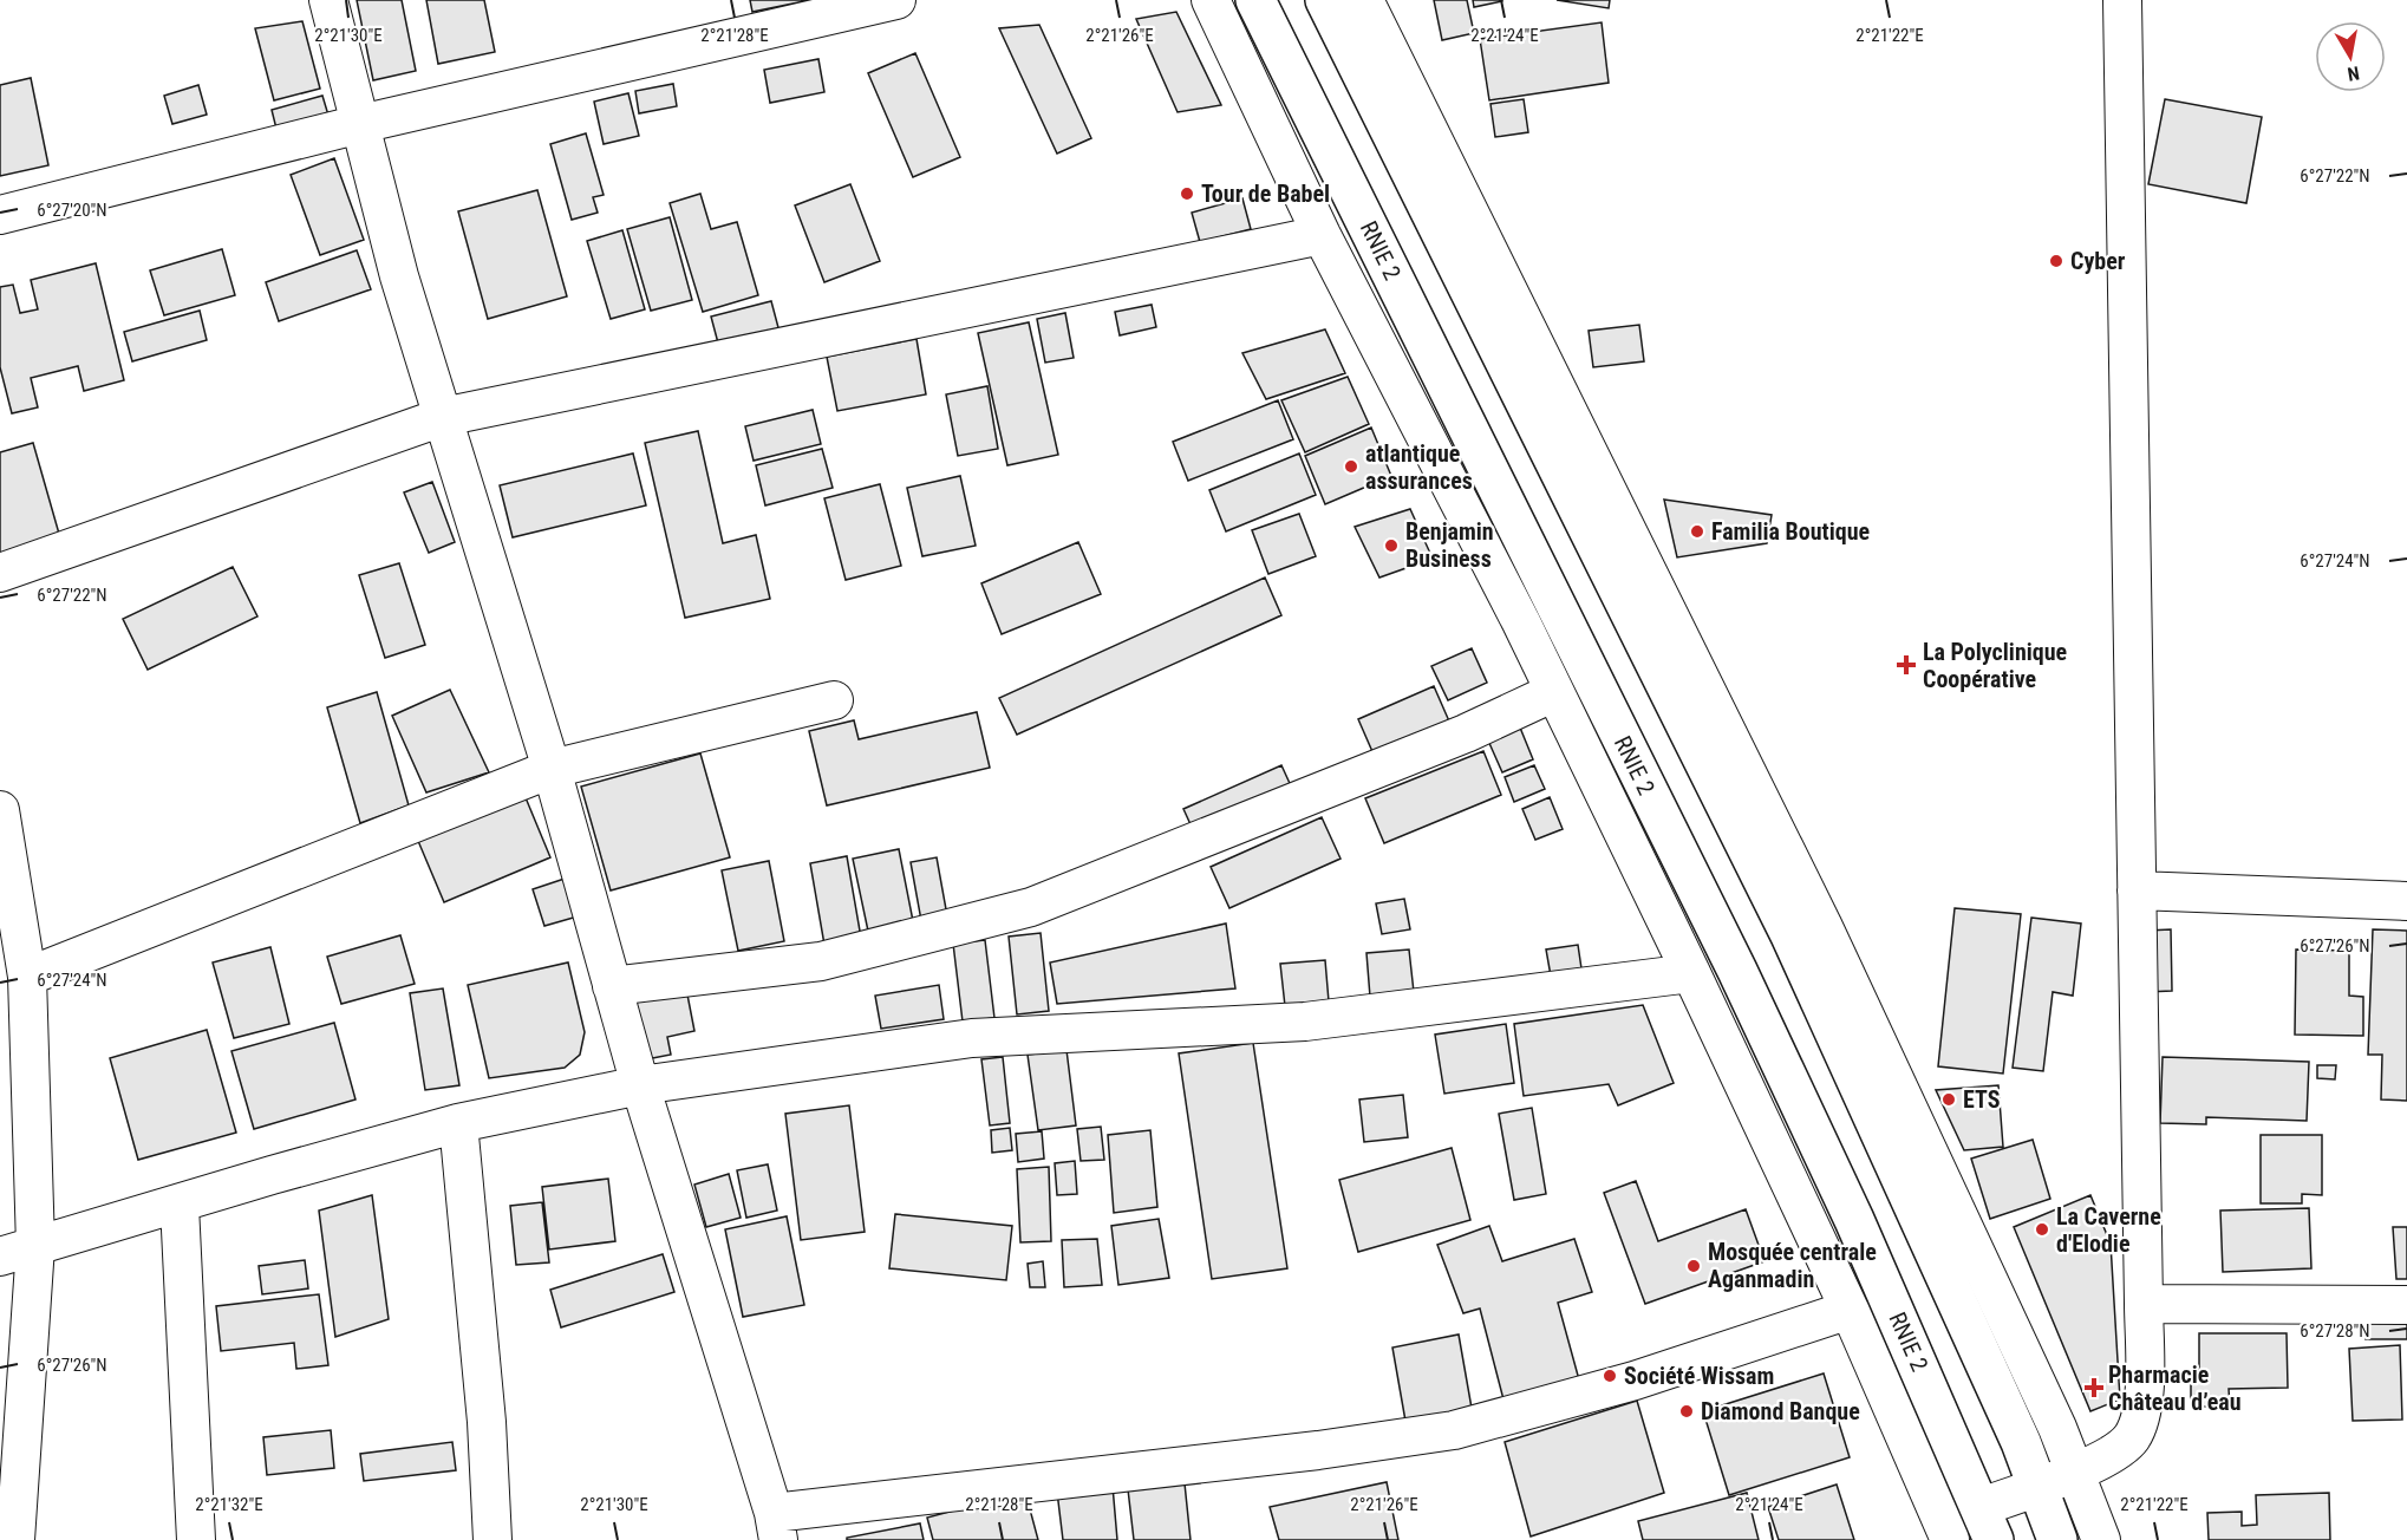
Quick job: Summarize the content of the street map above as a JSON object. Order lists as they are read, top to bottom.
{
  "streets": {
    "highway": ["RNIE 2"]
  },
  "places": {
    "other": [
      "Tour de Babel",
      "Cyber",
      "atlantique assurances",
      "Familia Boutique",
      "Benjamin Business",
      "ETS",
      "La Caverne d'Elodie",
      "Mosquée centrale Aganmadin",
      "Société Wissam",
      "Diamond Banque"
    ],
    "health": ["La Polyclinique Coopérative", "Pharmacie Château d’eau"]
  },
  "north": "bottom",
  "coordinates": [
    "2°21'30\"E",
    "2°21'28\"E",
    "2°21'26\"E",
    "2°21'24\"E",
    "2°21'22\"E",
    "6°27'22\"N",
    "6°27'20\"N",
    "6°27'24\"N",
    "6°27'26\"N",
    "6°27'28\"N",
    "2°21'32\"E"
  ]
}
